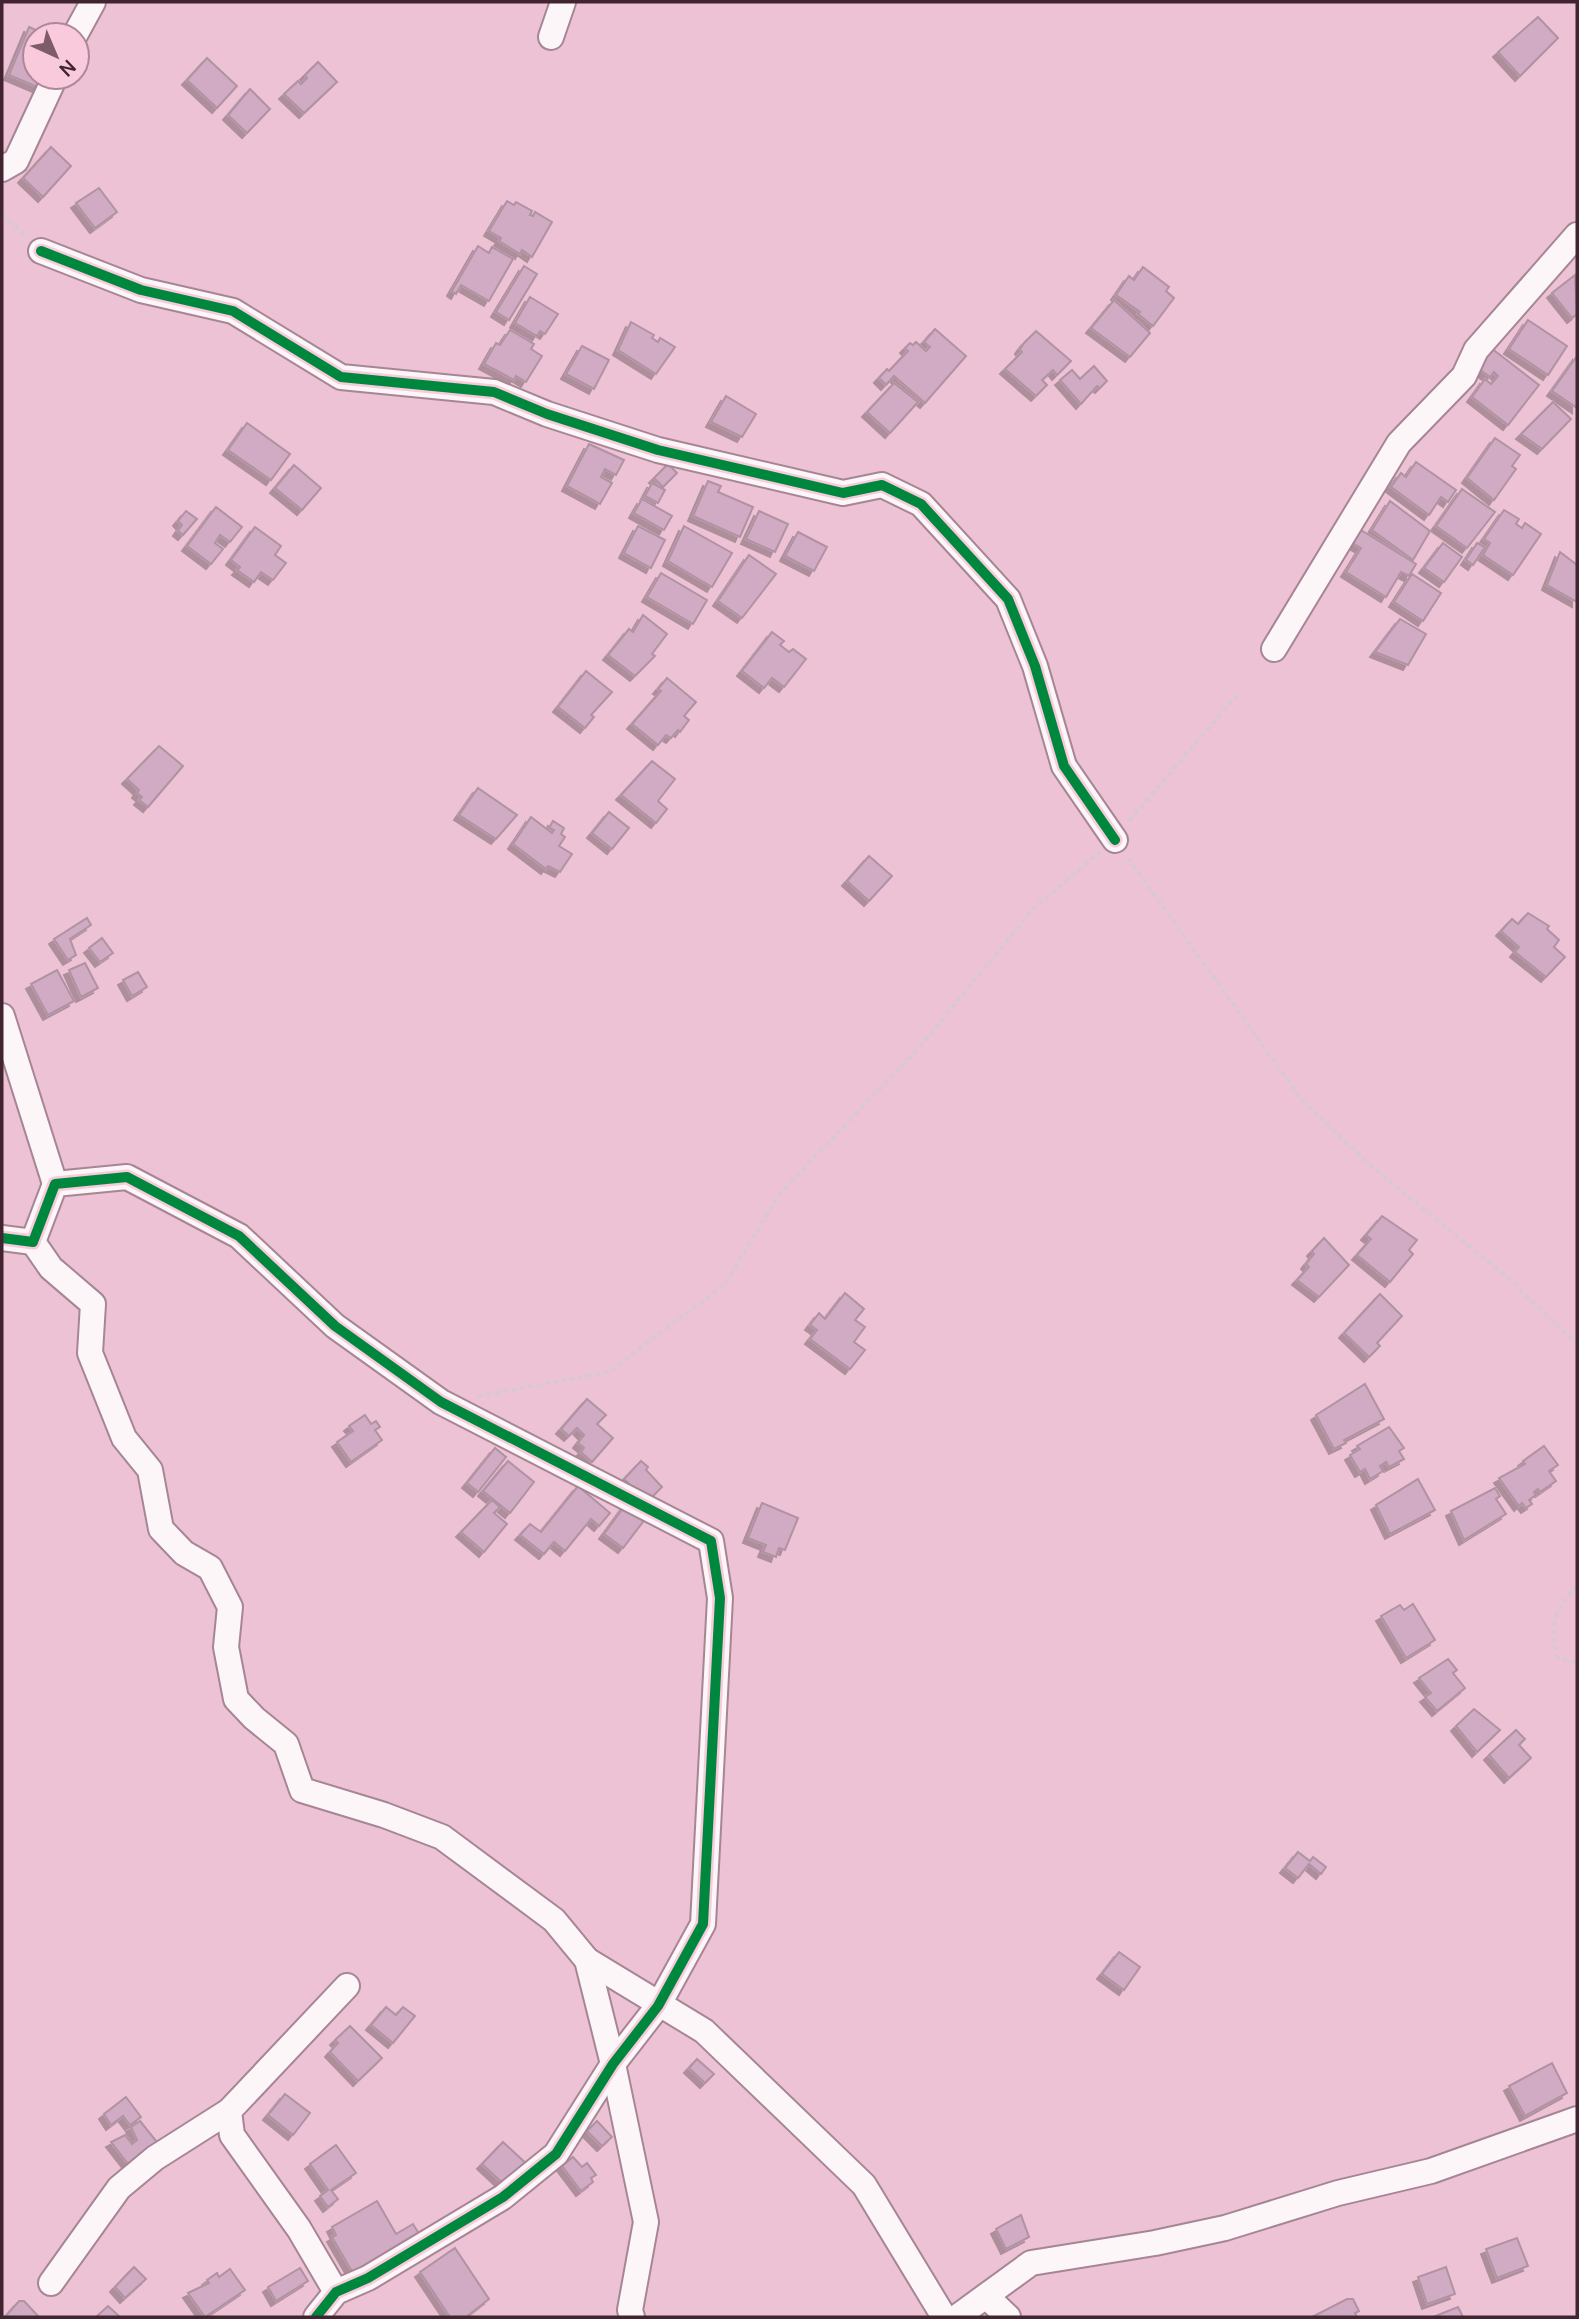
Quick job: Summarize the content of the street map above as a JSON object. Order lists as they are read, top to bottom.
{
  "north": "bottom right"
}
